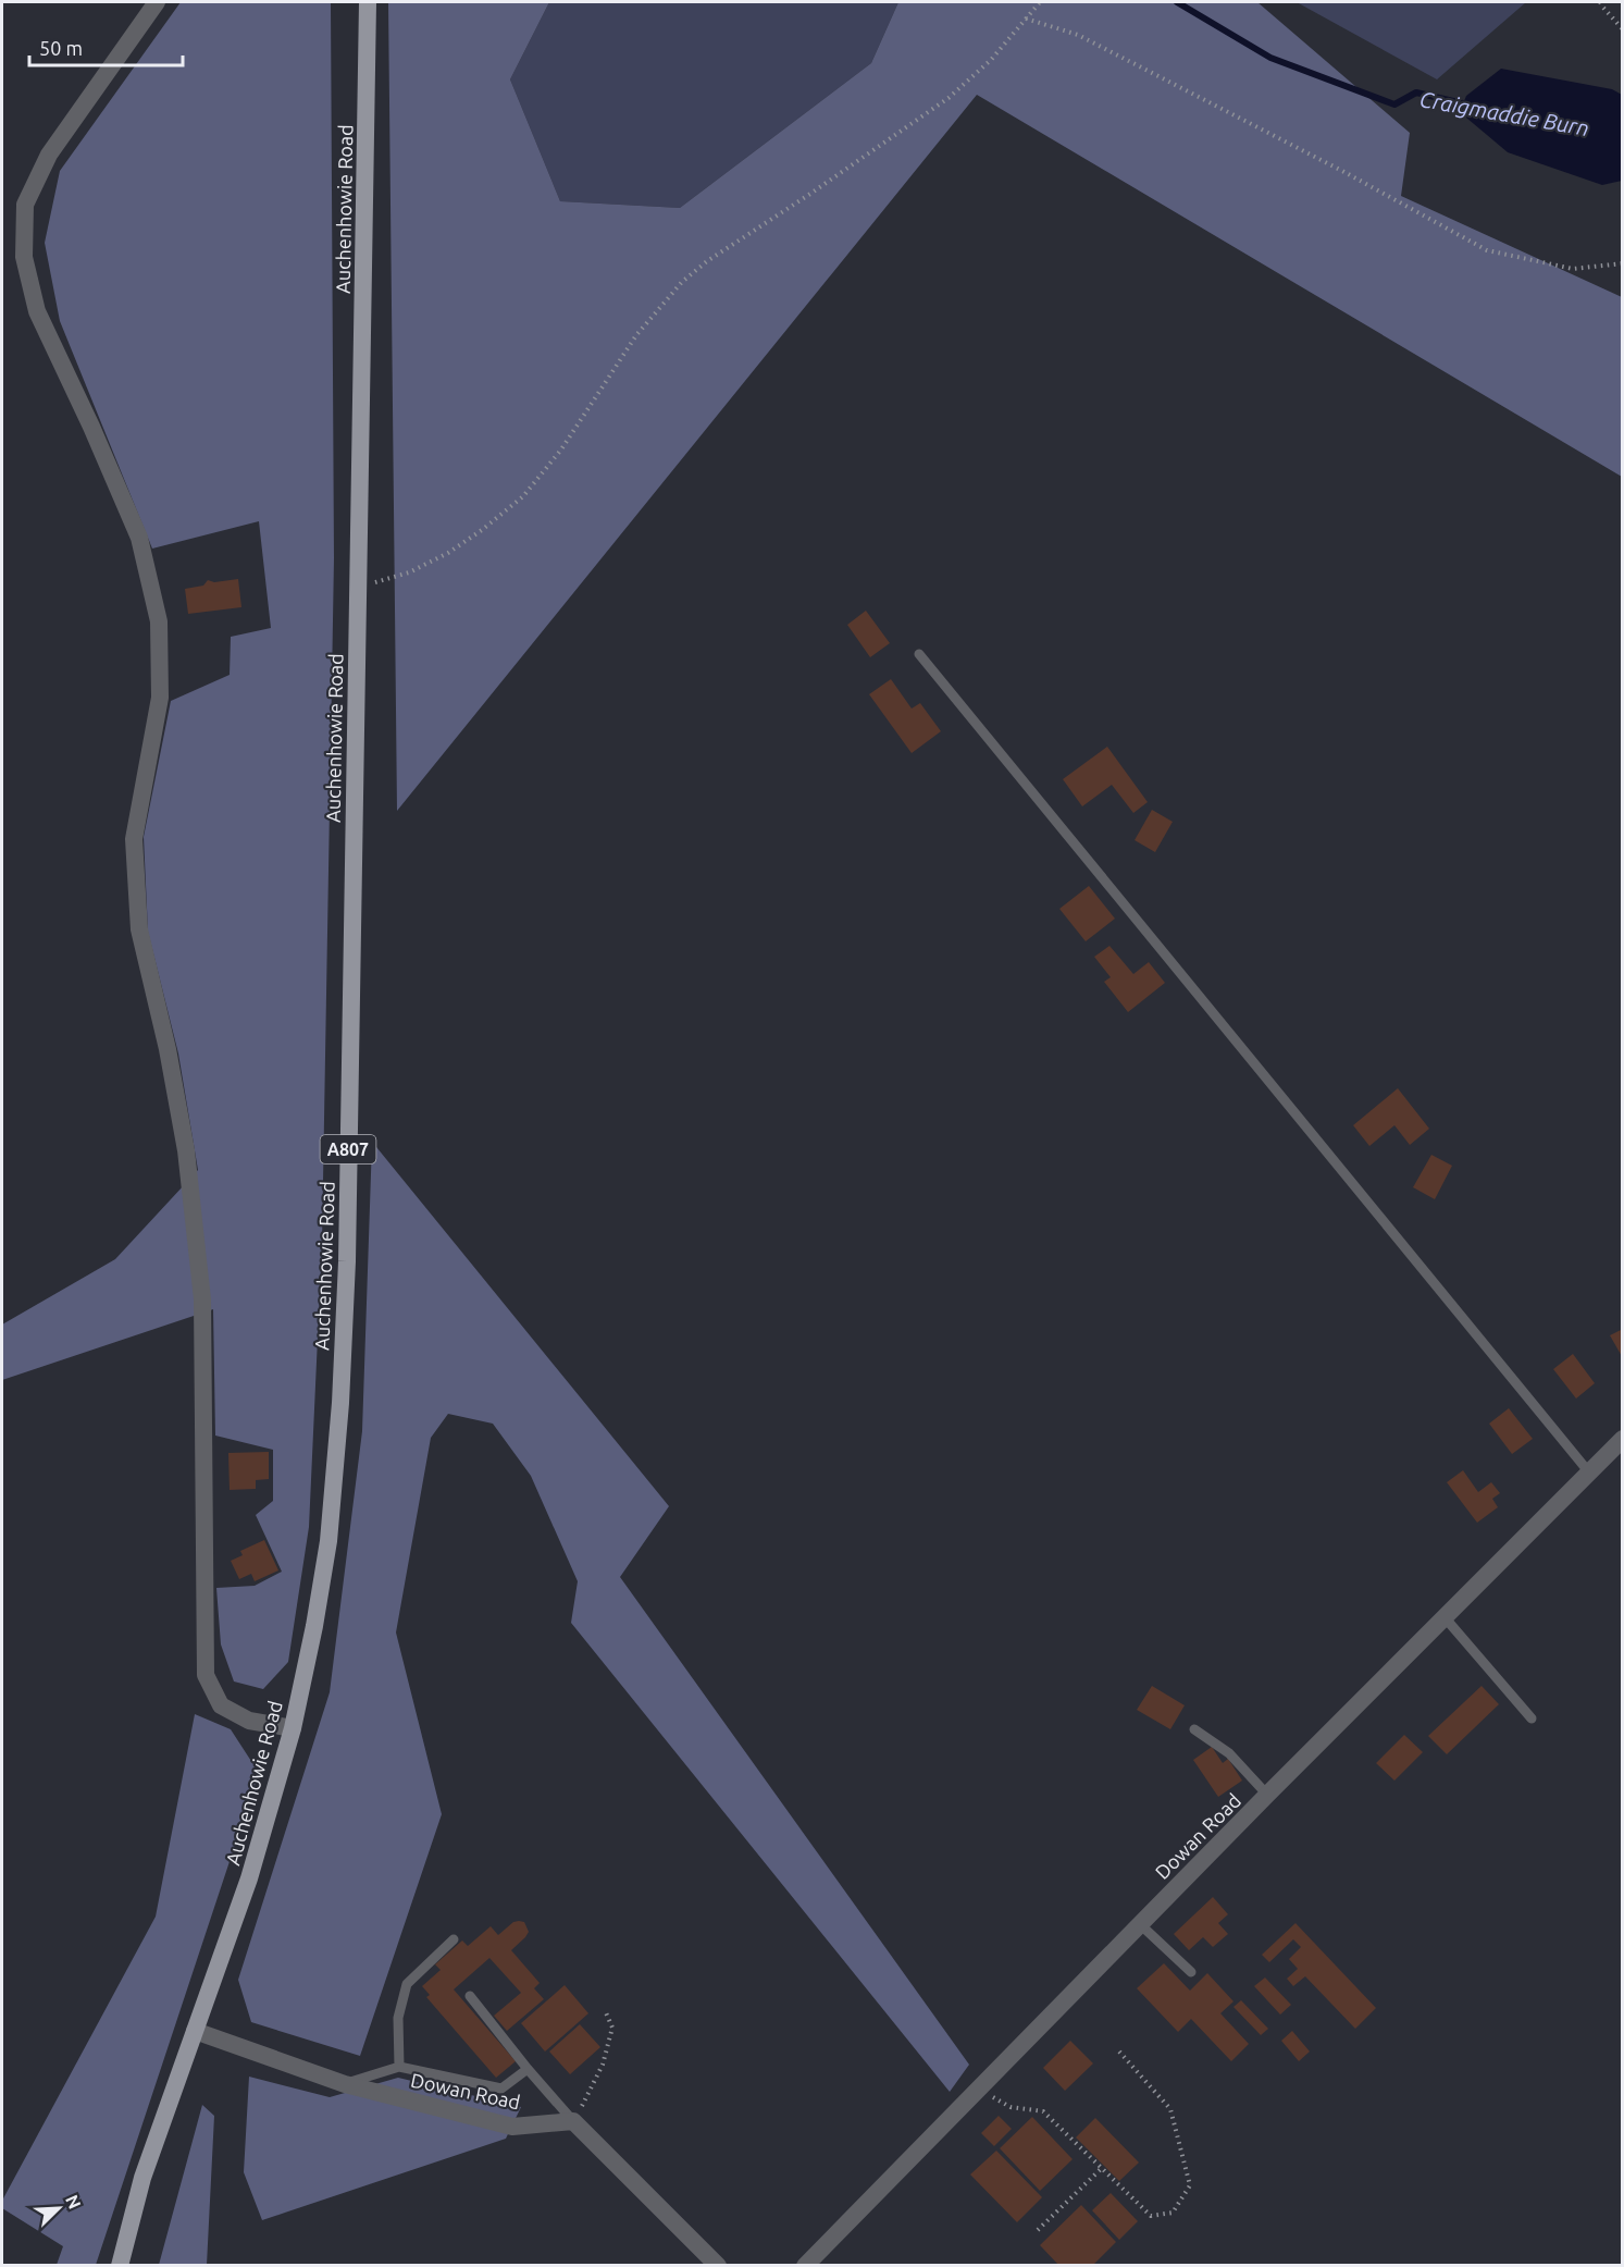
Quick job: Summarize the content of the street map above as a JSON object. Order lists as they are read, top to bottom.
{
  "streets": {
    "main road": ["Auchenhowie Road", "A807"],
    "street": ["Dowan Road"]
  },
  "crossings": [
    ["Auchenhowie Road", "Dowan Road"]
  ],
  "water": ["Craigmaddie Burn"],
  "scale_bar": "50 m",
  "north": "top right"
}
